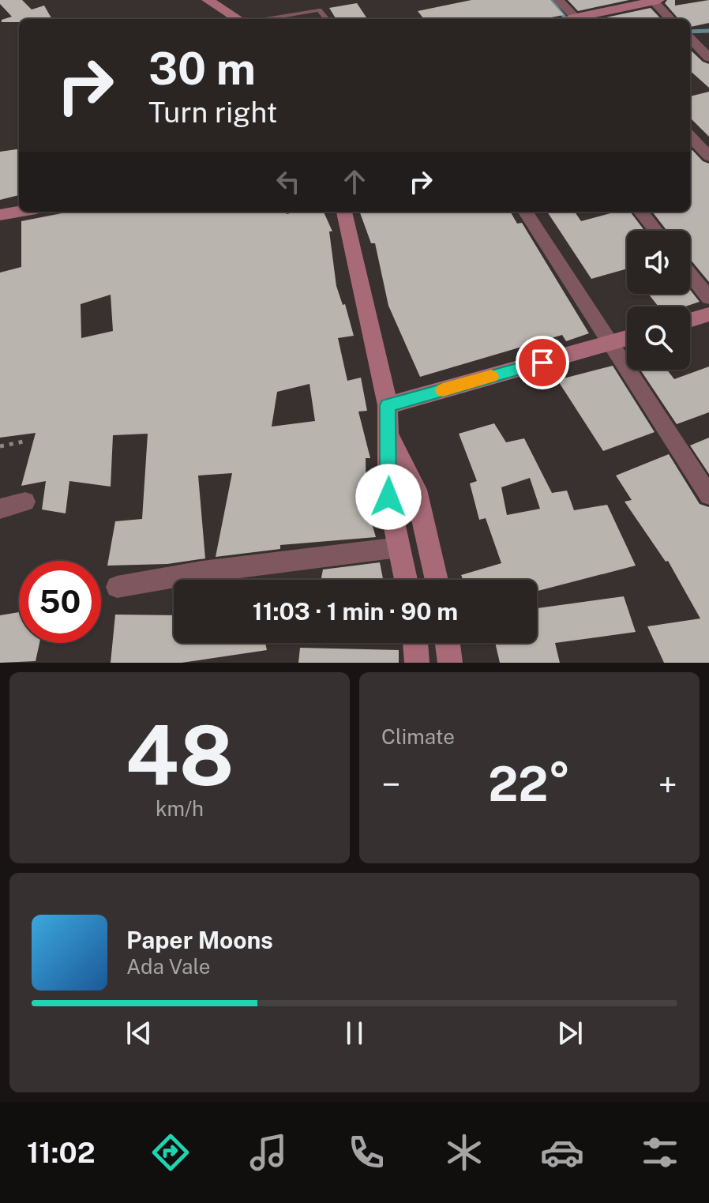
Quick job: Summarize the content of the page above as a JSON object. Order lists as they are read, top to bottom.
{
  "page": {
    "turn": ["30 m", "Turn right"],
    "limit": "50",
    "trip": "11:03 · 1 min · 90 m",
    "tile": [
      ["48", "km/h"],
      "Climate"
    ],
    "heat": ["−", "22°", "+"],
    "song": ["Paper Moons", "Ada Vale"],
    "tabs": "11:02"
  }
}
